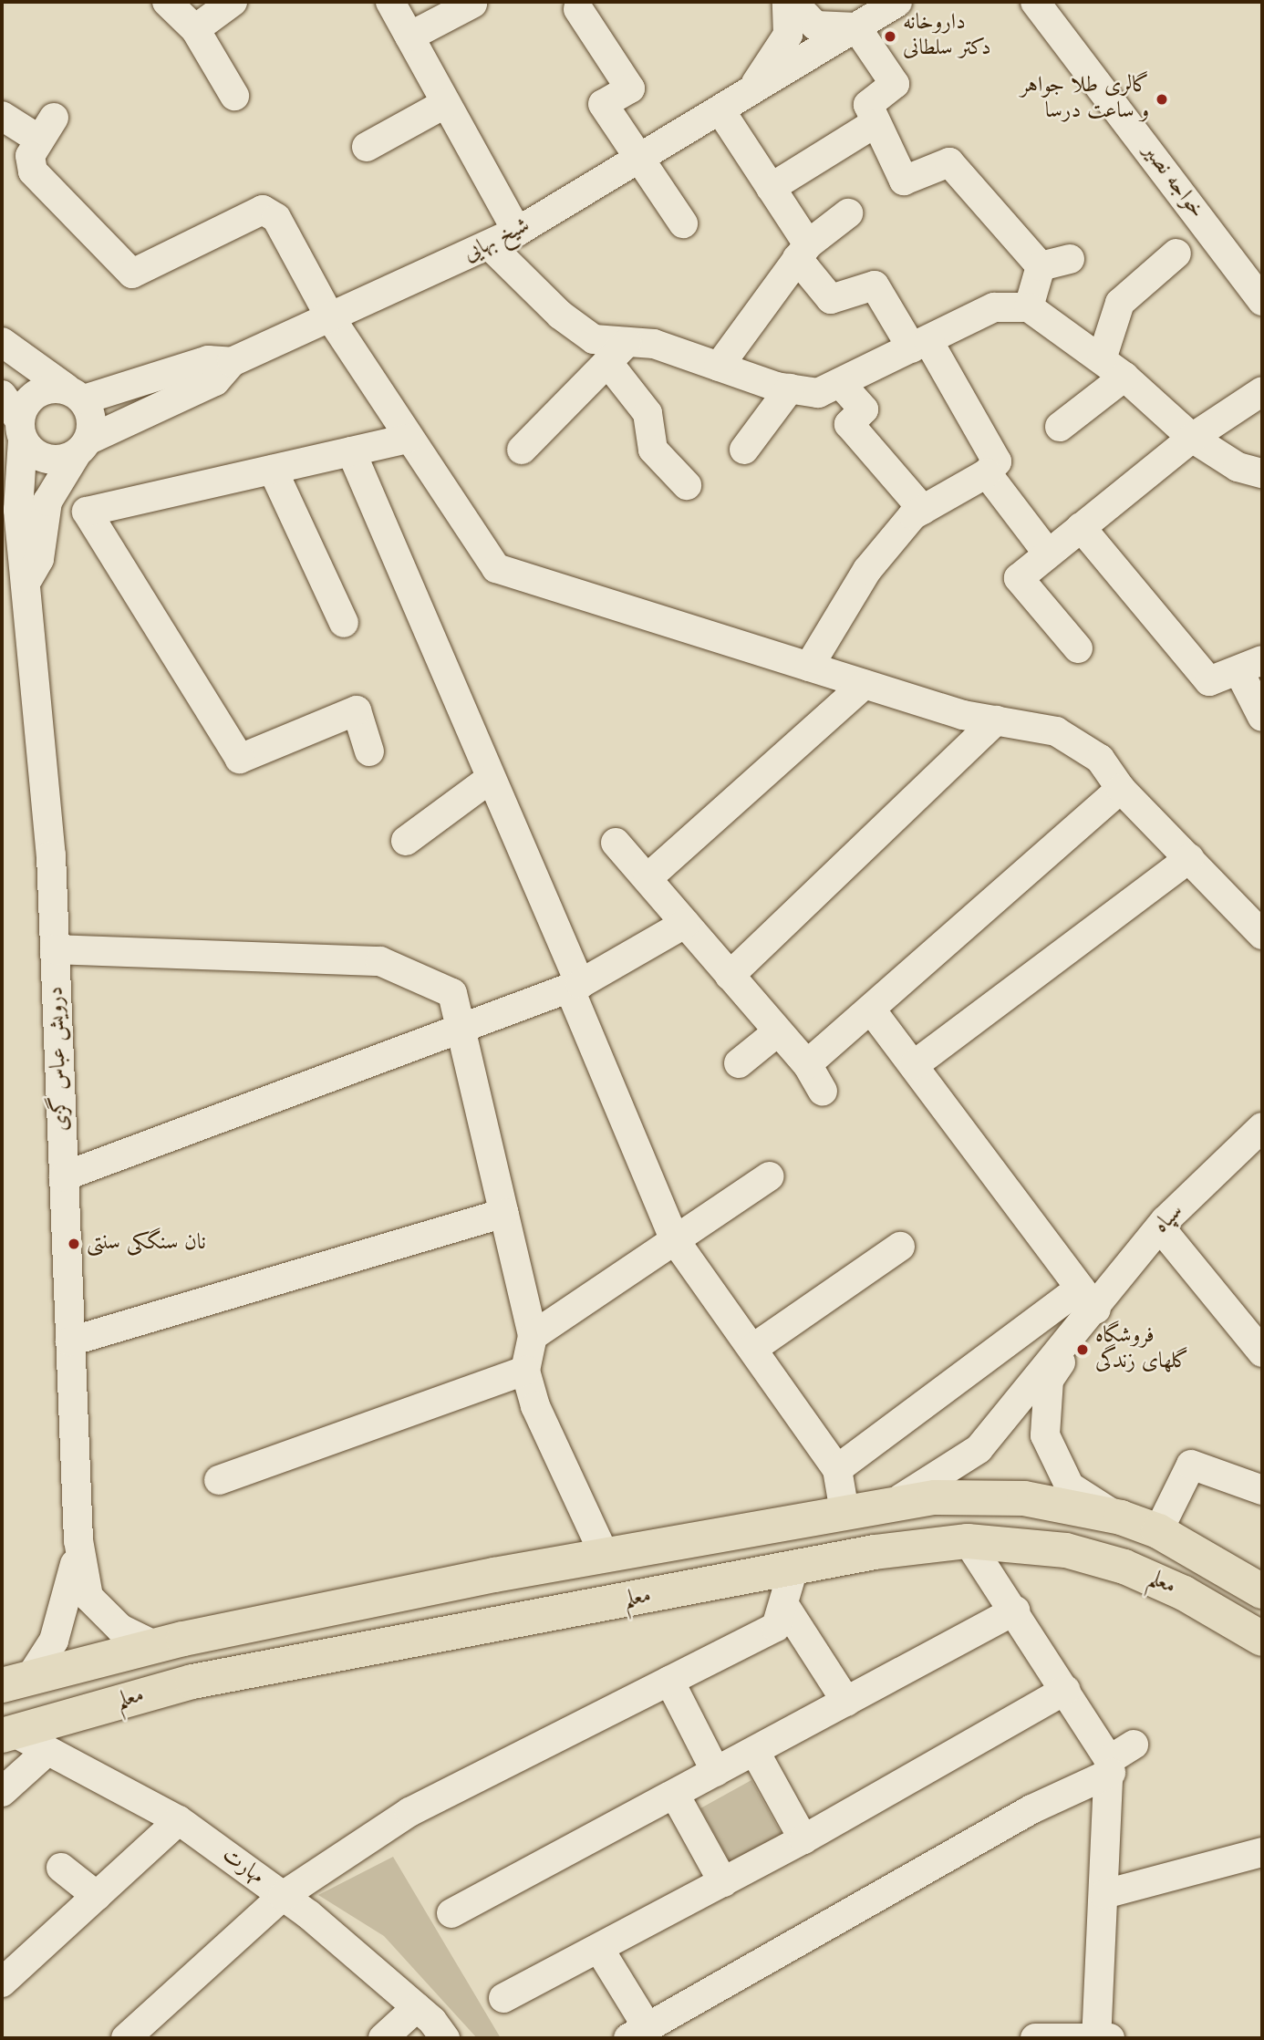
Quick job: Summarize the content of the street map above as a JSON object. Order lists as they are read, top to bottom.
{
  "streets": {
    "main road": ["معلم"],
    "street": [
      "خواجه نصیر",
      "شیخ بهایی",
      "درویش عباس گزی",
      "سپاه",
      "مهارت"
    ]
  },
  "crossings": [
    ["شیخ بهایی", "درویش عباس گزی"],
    ["معلم", "مهارت"]
  ],
  "places": [
    "داروخانه دکتر سلطانی",
    "گالری طلا جواهر و ساعت درسا",
    "نان سنگکی سنتی",
    "فروشگاه گلهای زندگی"
  ]
}
